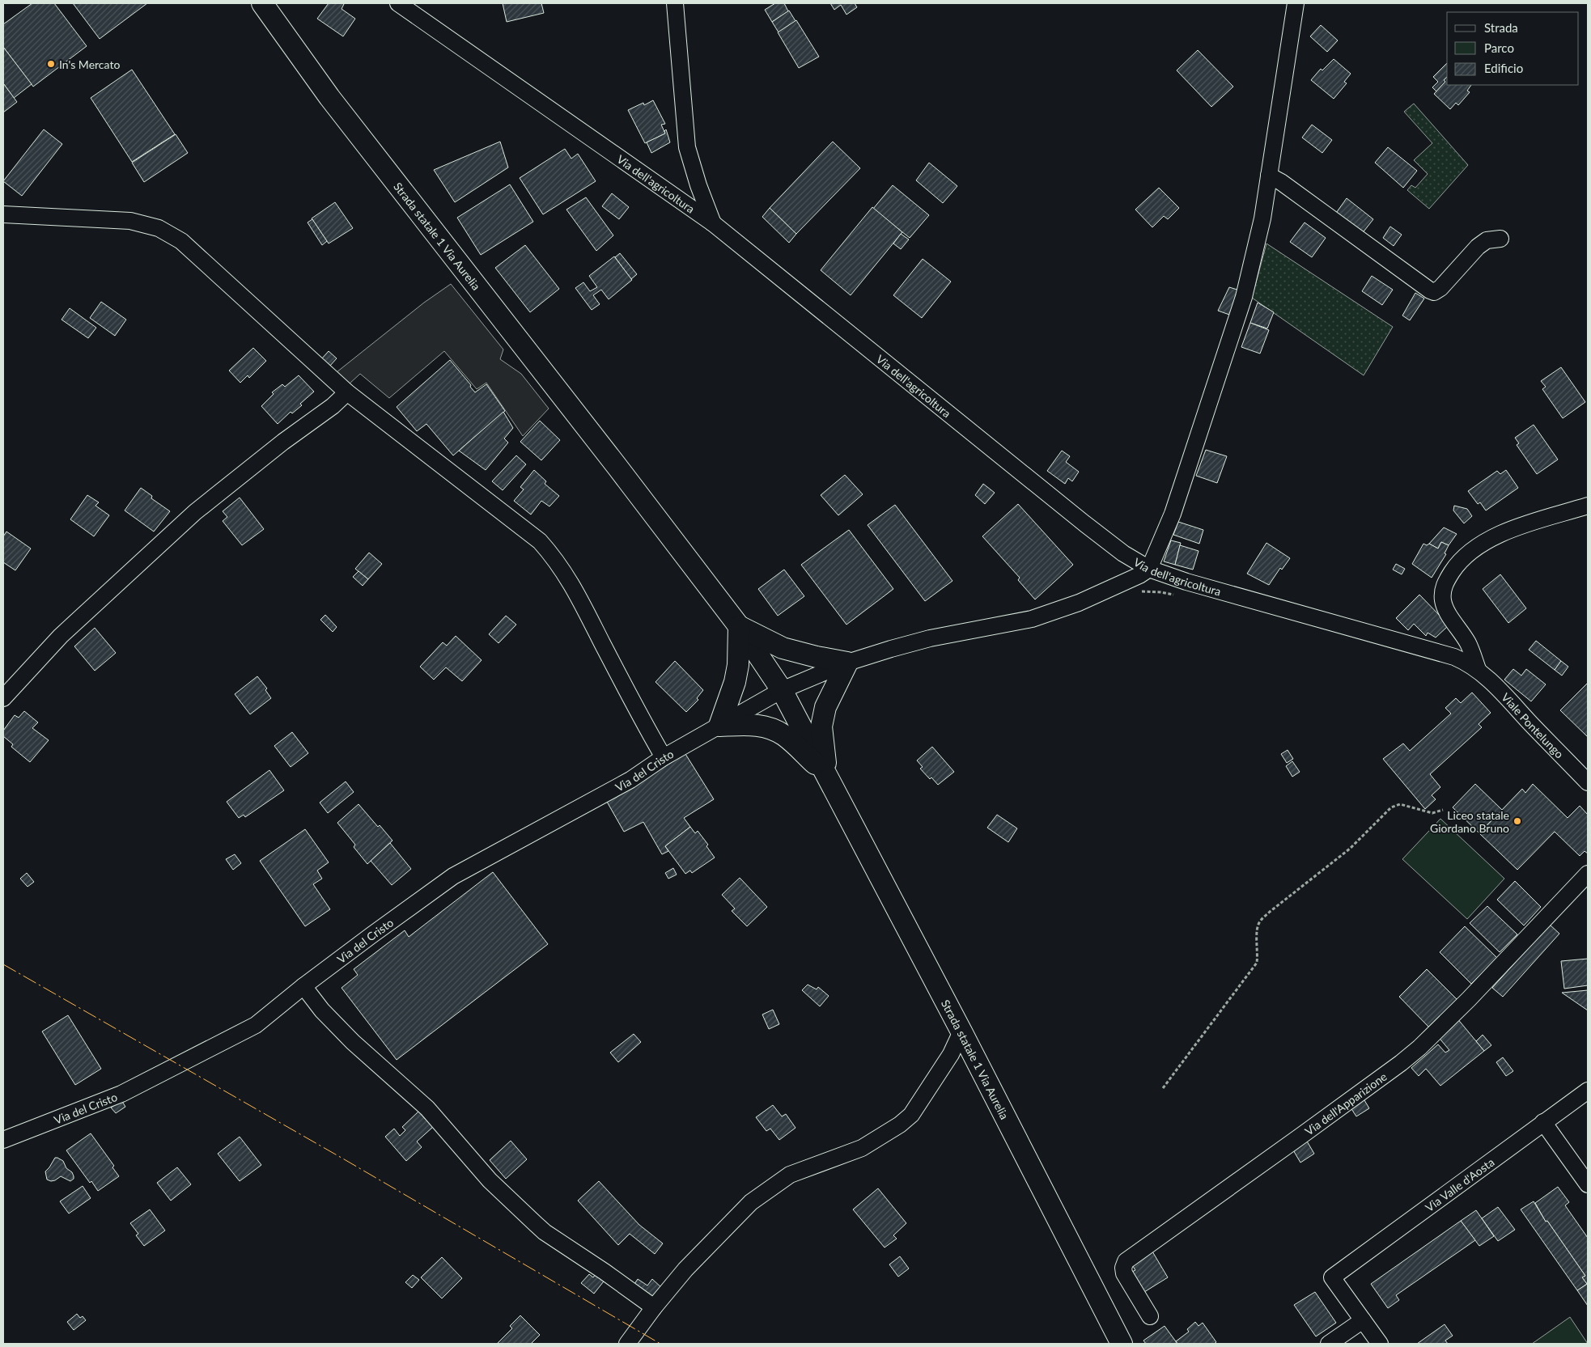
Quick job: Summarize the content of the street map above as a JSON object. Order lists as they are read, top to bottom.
{
  "streets": {
    "main road": ["Strada statale 1 Via Aurelia"],
    "street": [
      "Via dell'agricoltura",
      "Viale Pontelungo",
      "Via del Cristo",
      "Via dell'Apparizione",
      "Via Valle d'Aosta"
    ]
  },
  "crossings": [
    ["Via dell'agricoltura", "Viale Pontelungo"],
    ["Via dell'agricoltura", "Via del Cristo"],
    ["Strada statale 1 Via Aurelia", "Via del Cristo"]
  ],
  "places": ["In's Mercato", "Liceo statale Giordano Bruno"],
  "legend": ["Strada", "Parco", "Edificio"]
}
